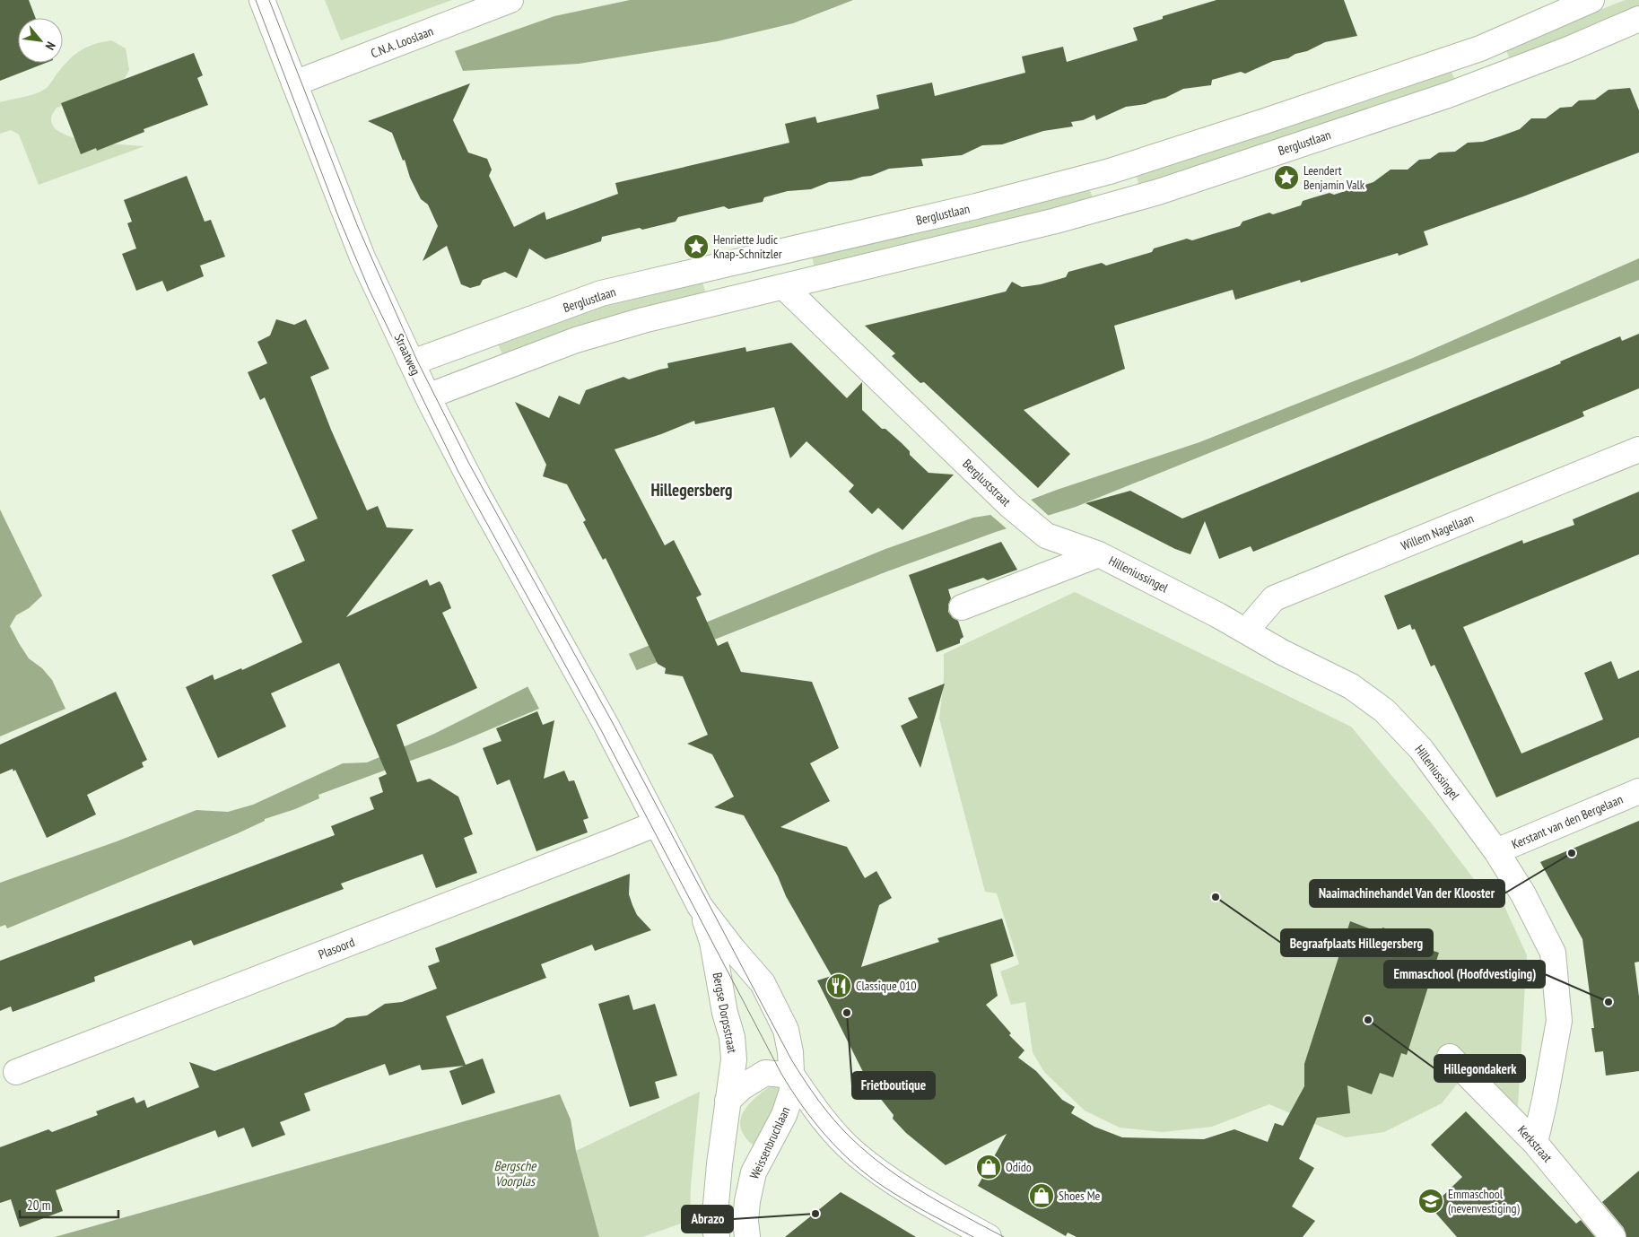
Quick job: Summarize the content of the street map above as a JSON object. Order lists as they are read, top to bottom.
{
  "streets": {
    "street": [
      "C.N.A. Looslaan",
      "Berglustlaan",
      "Straatweg",
      "Bergluststraat",
      "Willem Nagellaan",
      "Hilleniussingel",
      "Kerstant van den Bergelaan",
      "Plasoord",
      "Bergse Dorpsstraat",
      "Weissenbruchlaan",
      "Kerkstraat"
    ]
  },
  "crossings": [
    ["C.N.A. Looslaan", "Straatweg"],
    ["Berglustlaan", "Straatweg"],
    ["Berglustlaan", "Bergluststraat"],
    ["Straatweg", "Bergse Dorpsstraat"],
    ["Bergluststraat", "Hilleniussingel"],
    ["Willem Nagellaan", "Hilleniussingel"],
    ["Hilleniussingel", "Kerstant van den Bergelaan"],
    ["Hilleniussingel", "Kerkstraat"],
    ["Plasoord", "Bergse Dorpsstraat"],
    ["Bergse Dorpsstraat", "Weissenbruchlaan"]
  ],
  "districts": ["Hillegersberg"],
  "water": ["Bergsche Voorplas"],
  "places": {
    "place": ["Leendert Benjamin Valk", "Henriette Judic Knap-Schnitzler"],
    "other": [
      "Naaimachinehandel Van der Klooster",
      "Begraafplaats Hillegersberg",
      "Emmaschool (Hoofdvestiging)",
      "Frietboutique",
      "Hillegondakerk",
      "Abrazo"
    ],
    "restaurant": ["Classique 010"],
    "shop": ["Odido", "Shoes Me"],
    "school or university": ["Emmaschool (nevenvestiging)"]
  },
  "scale_bar": "20 m",
  "north": "bottom right"
}
